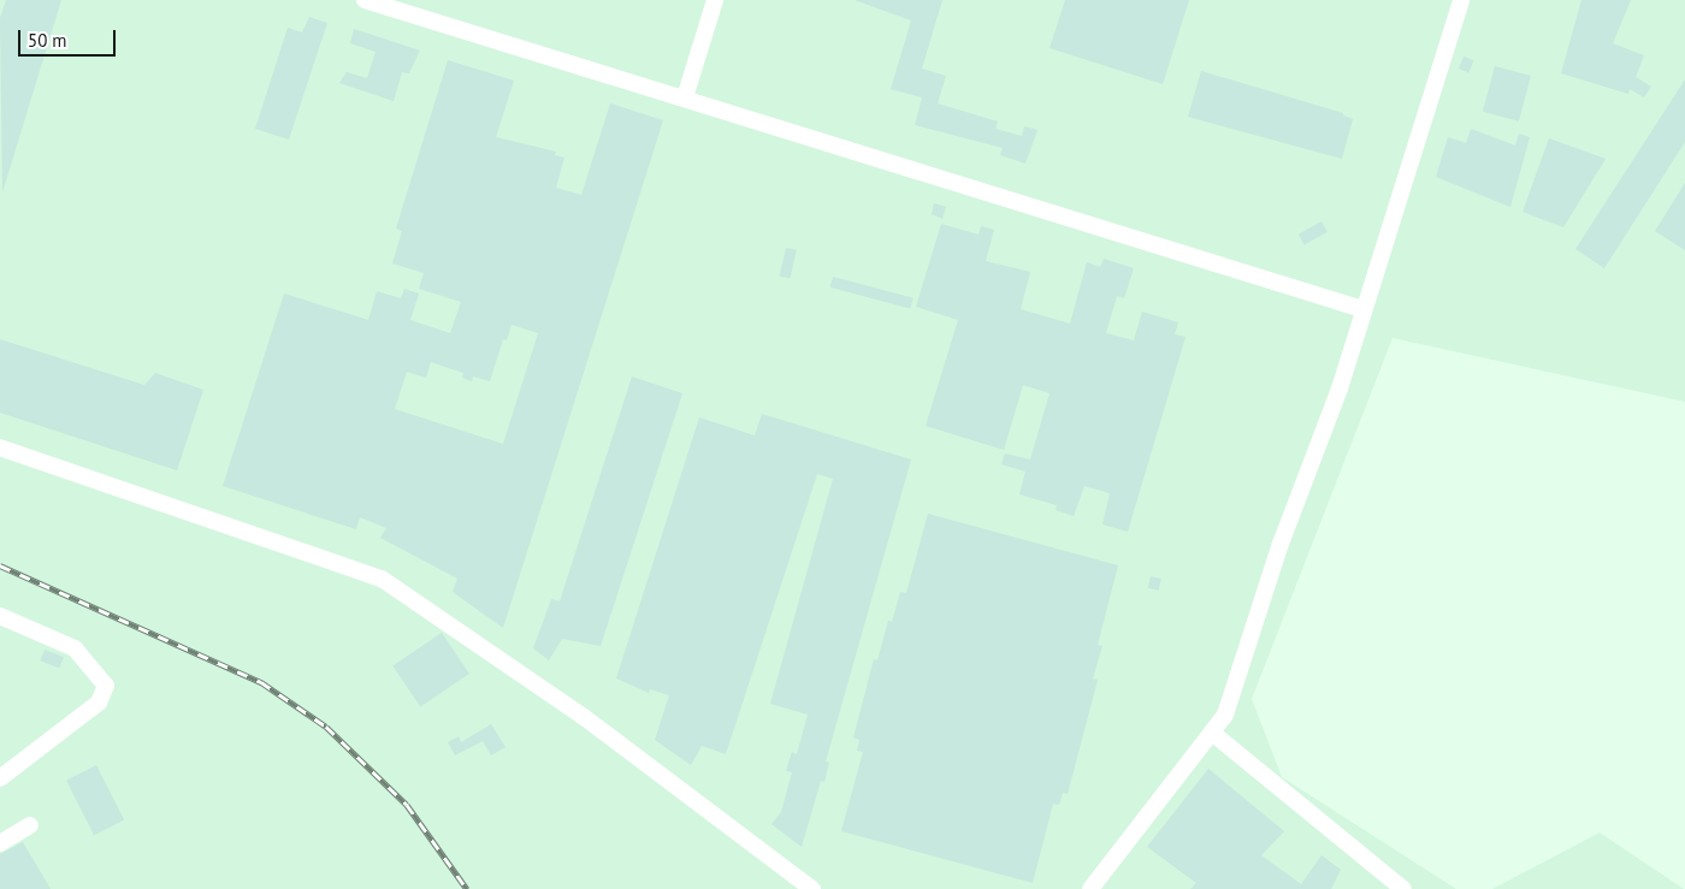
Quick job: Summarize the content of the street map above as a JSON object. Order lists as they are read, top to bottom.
{
  "scale_bar": "50 m"
}
